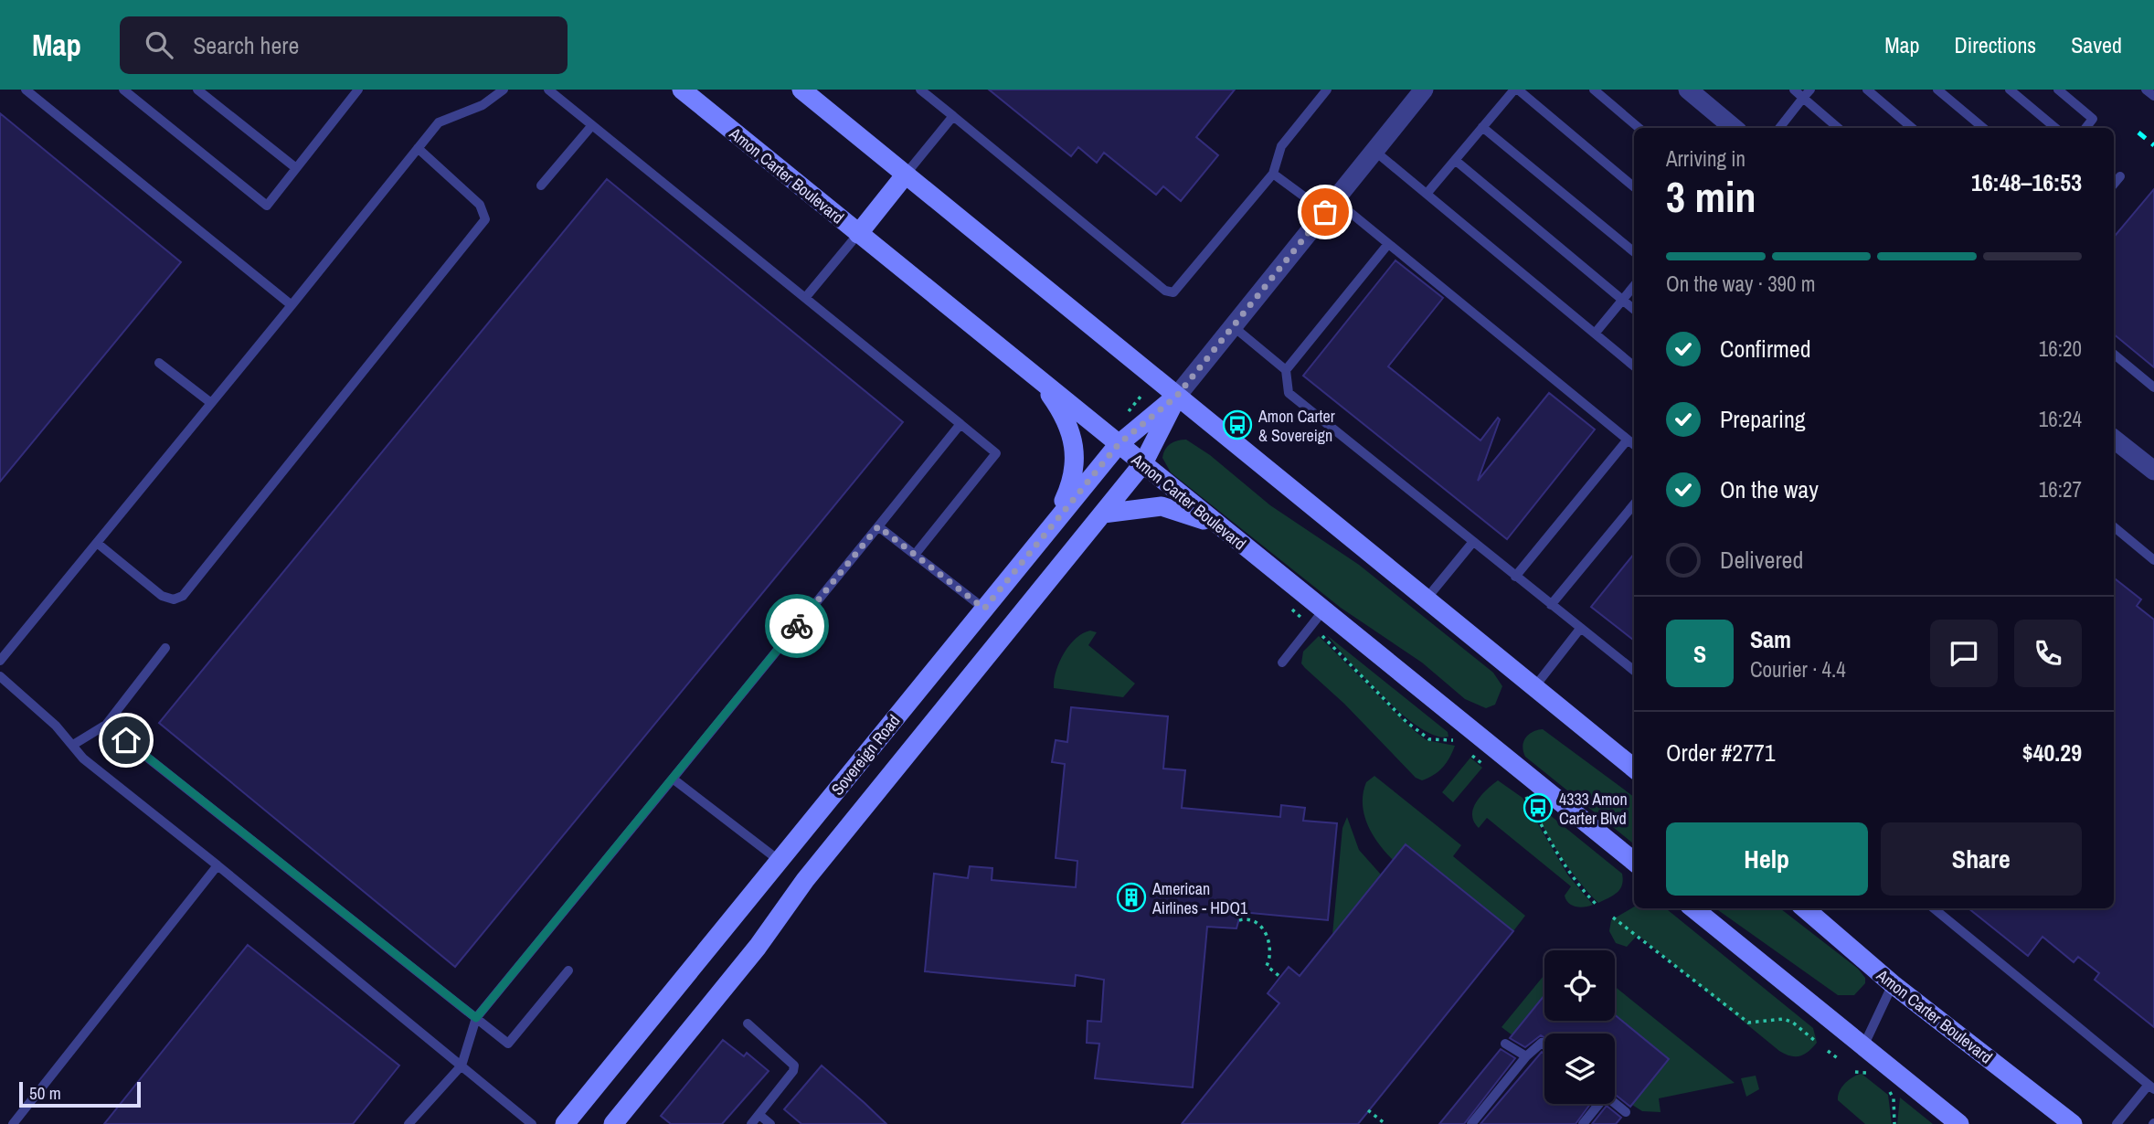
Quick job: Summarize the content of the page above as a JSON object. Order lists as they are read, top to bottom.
{
  "streets": {
    "street": ["Amon Carter Boulevard", "Sovereign Road"]
  },
  "crossings": [
    ["Amon Carter Boulevard", "Sovereign Road"]
  ],
  "places": {
    "bus stop": ["Amon Carter & Sovereign", "4333 Amon Carter Blvd"],
    "building": ["American Airlines - HDQ1"]
  },
  "scale_bar": "50 m",
  "page": {
    "header": "Map",
    "search": "Search here",
    "nav": ["Map", "Directions", "Saved"],
    "heading": ["3 min", "Arriving in", "16:48–16:53"],
    "panel": [
      "Sam",
      "Courier · 4.4",
      "Order #2771",
      "$40.29"
    ],
    "bar": "On the way · 390 m",
    "list": [
      ["Confirmed", "16:20"],
      ["Preparing", "16:24"],
      ["On the way", "16:27"],
      "Delivered"
    ],
    "round": "S",
    "buttons": ["Help", "Share"],
    "scale": "50 m"
  }
}
